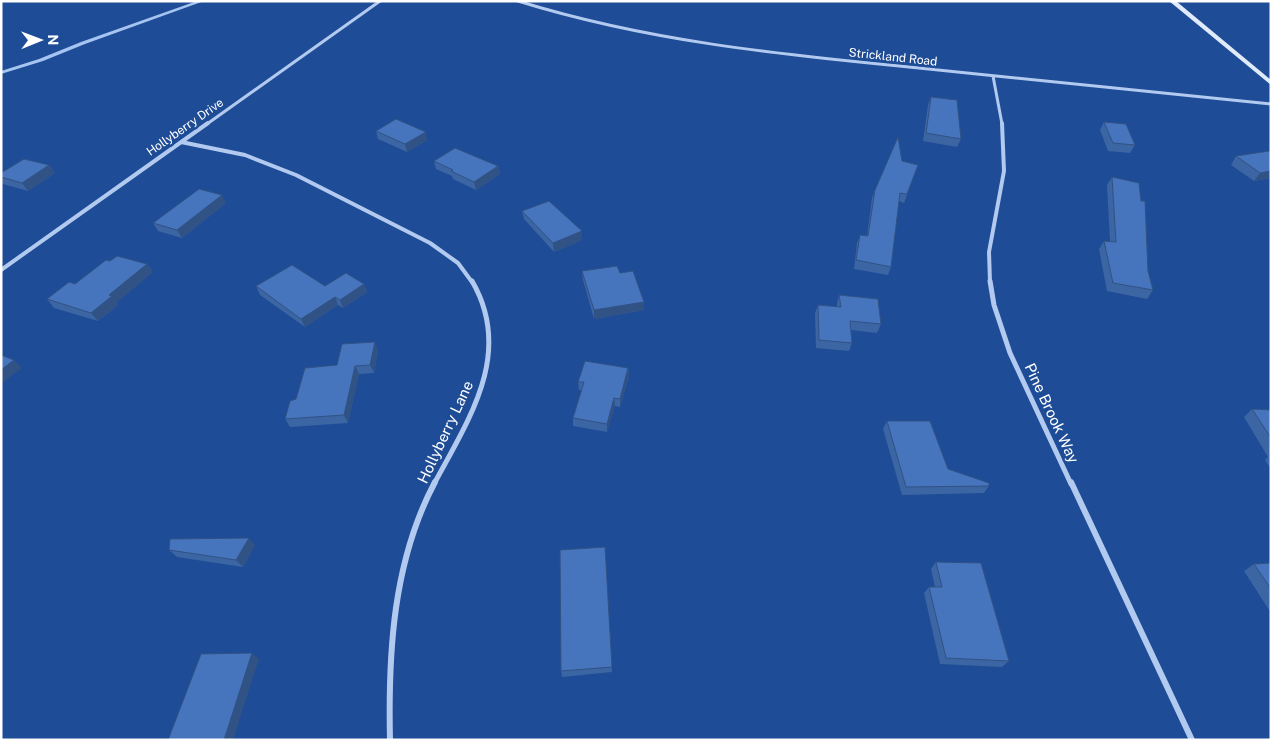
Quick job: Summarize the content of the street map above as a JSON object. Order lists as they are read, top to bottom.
{
  "streets": {
    "street": [
      "Strickland Road",
      "Hollyberry Drive",
      "Pine Brook Way",
      "Hollyberry Lane"
    ]
  },
  "crossings": [
    ["Strickland Road", "Pine Brook Way"],
    ["Hollyberry Drive", "Hollyberry Lane"]
  ],
  "north": "right"
}
